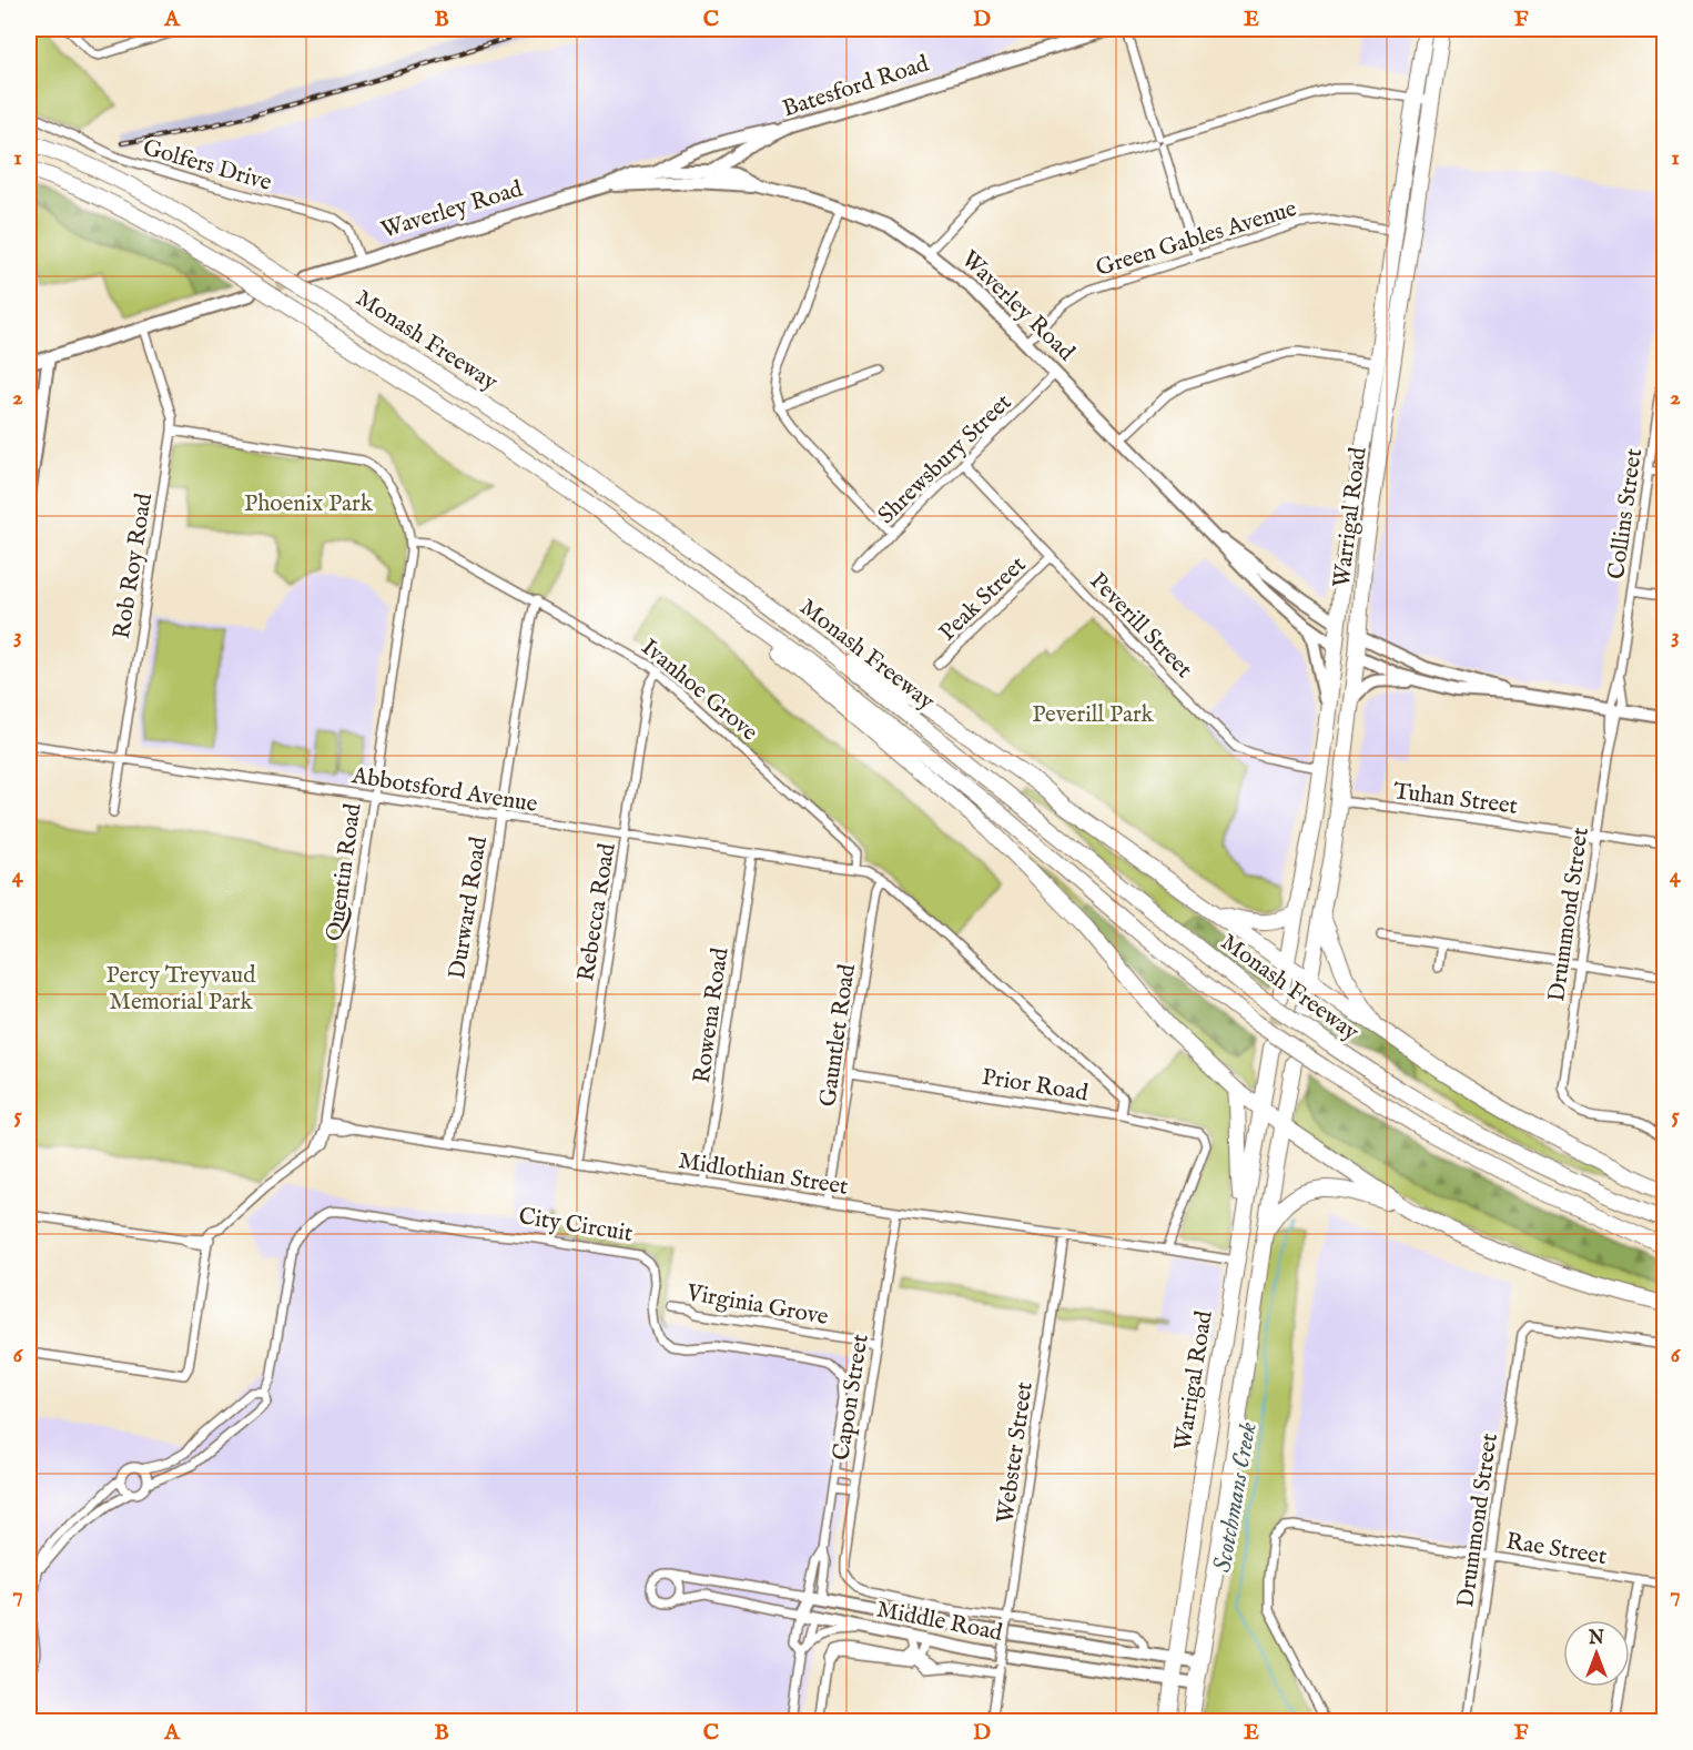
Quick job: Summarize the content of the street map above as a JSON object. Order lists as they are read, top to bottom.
{
  "streets": {
    "highway": ["Waverley Road", "Monash Freeway", "Warrigal Road"],
    "main road": ["Batesford Road", "City Circuit", "Middle Road"],
    "street": [
      "Golfers Drive",
      "Green Gables Avenue",
      "Shrewsbury Street",
      "Collins Street",
      "Rob Roy Road",
      "Peak Street",
      "Peverill Street",
      "Ivanhoe Grove",
      "Abbotsford Avenue",
      "Tuhan Street",
      "Quentin Road",
      "Durward Road",
      "Rebecca Road",
      "Drummond Street",
      "Rowena Road",
      "Gauntlet Road",
      "Prior Road",
      "Midlothian Street",
      "Virginia Grove",
      "Capon Street",
      "Webster Street",
      "Rae Street"
    ]
  },
  "crossings": [
    ["Batesford Road", "Waverley Road"],
    ["Golfers Drive", "Waverley Road"],
    ["Waverley Road", "Green Gables Avenue"],
    ["Waverley Road", "Shrewsbury Street"],
    ["Waverley Road", "Collins Street"],
    ["Waverley Road", "Warrigal Road"],
    ["Waverley Road", "Drummond Street"],
    ["Green Gables Avenue", "Warrigal Road"],
    ["Shrewsbury Street", "Peverill Street"],
    ["Collins Street", "Drummond Street"],
    ["Warrigal Road", "Peverill Street"],
    ["Warrigal Road", "Tuhan Street"],
    ["Warrigal Road", "Midlothian Street"],
    ["Warrigal Road", "Middle Road"],
    ["Rob Roy Road", "Abbotsford Avenue"],
    ["Peak Street", "Peverill Street"],
    ["Ivanhoe Grove", "Abbotsford Avenue"],
    ["Ivanhoe Grove", "Quentin Road"],
    ["Ivanhoe Grove", "Durward Road"],
    ["Ivanhoe Grove", "Rebecca Road"],
    ["Abbotsford Avenue", "Quentin Road"],
    ["Abbotsford Avenue", "Durward Road"],
    ["Abbotsford Avenue", "Rebecca Road"],
    ["Abbotsford Avenue", "Rowena Road"],
    ["Tuhan Street", "Drummond Street"],
    ["Quentin Road", "Midlothian Street"],
    ["Durward Road", "Midlothian Street"],
    ["Rebecca Road", "Midlothian Street"],
    ["Drummond Street", "Rae Street"],
    ["Rowena Road", "Midlothian Street"],
    ["Gauntlet Road", "Prior Road"],
    ["Gauntlet Road", "Midlothian Street"],
    ["Prior Road", "Midlothian Street"],
    ["Midlothian Street", "Capon Street"],
    ["Midlothian Street", "Webster Street"],
    ["City Circuit", "Middle Road"],
    ["Virginia Grove", "Capon Street"],
    ["Capon Street", "Middle Road"],
    ["Webster Street", "Middle Road"]
  ],
  "water": ["Scotchmans Creek"],
  "parks": ["Phoenix Park", "Peverill Park", "Percy Treyvaud Memorial Park"],
  "north": "top",
  "grid": {
    "columns": [
      "A",
      "B",
      "C",
      "D",
      "E",
      "F"
    ],
    "rows": [
      "1",
      "2",
      "3",
      "4",
      "5",
      "6",
      "7"
    ]
  }
}
